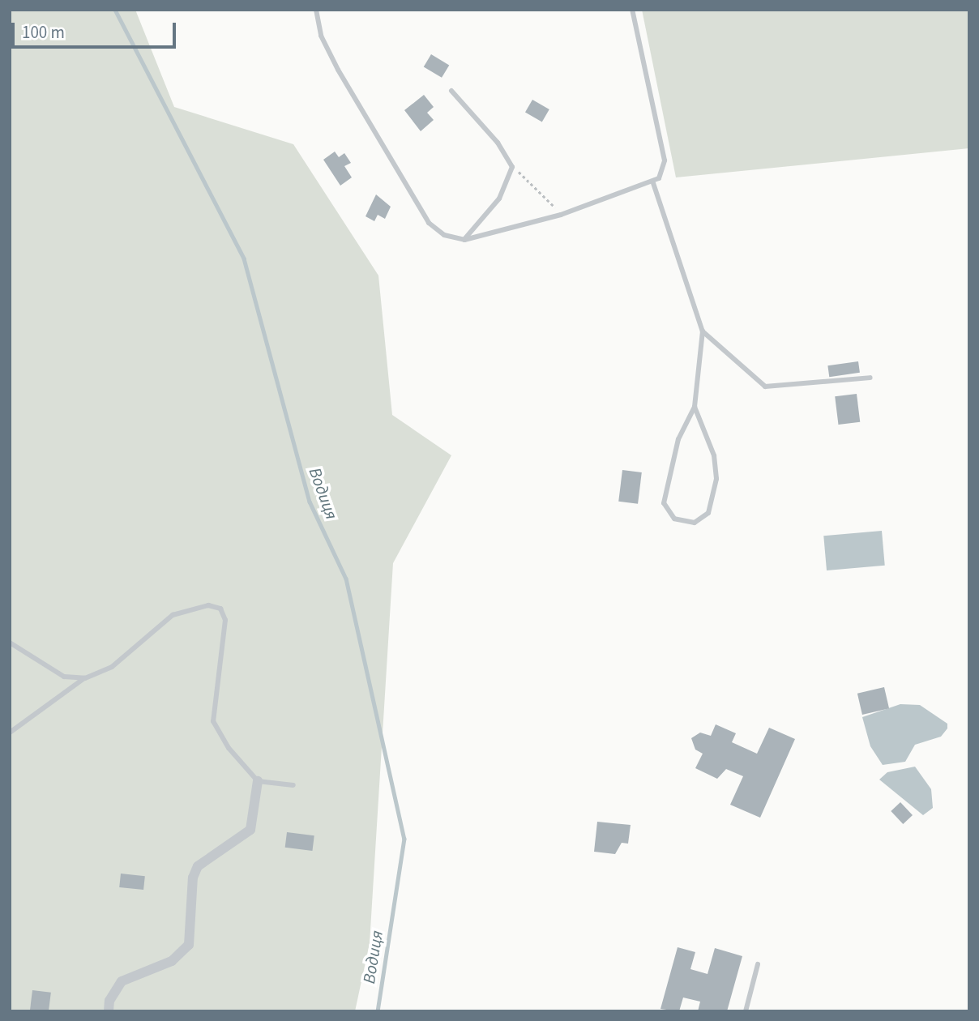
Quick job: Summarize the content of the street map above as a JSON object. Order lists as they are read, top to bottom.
{
  "water": ["Водиця"],
  "scale_bar": "100 m"
}
